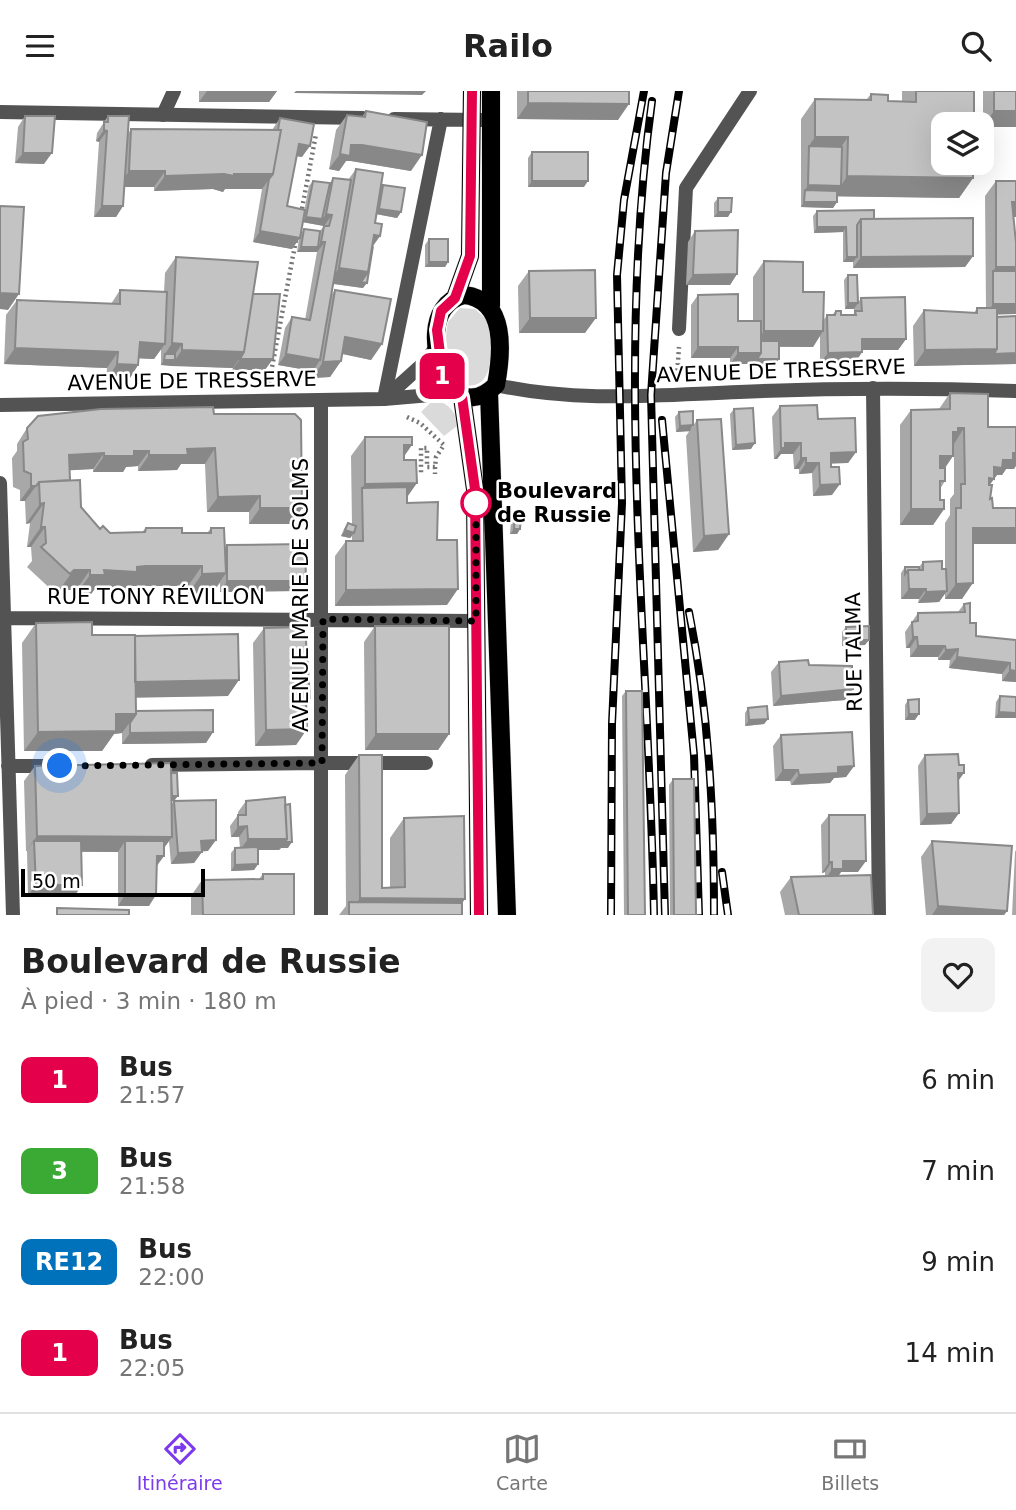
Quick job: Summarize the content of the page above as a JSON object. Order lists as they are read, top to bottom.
{
  "streets": {
    "street": [
      "AVENUE DE TRESSERVE",
      "AVENUE MARIE DE SOLMS",
      "RUE TONY RÉVILLON",
      "RUE TALMA"
    ]
  },
  "crossings": [
    ["AVENUE DE TRESSERVE", "AVENUE MARIE DE SOLMS"],
    ["AVENUE DE TRESSERVE", "RUE TALMA"],
    ["AVENUE MARIE DE SOLMS", "RUE TONY RÉVILLON"]
  ],
  "places": ["Boulevard de Russie"],
  "lines": ["bus line 1"],
  "scale_bar": "50 m",
  "page": {
    "header": "Railo",
    "on_map": "1",
    "scale": "50 m",
    "heading": ["Boulevard de Russie", "À pied · 3 min · 180 m"],
    "list": [
      {
        "mark": "1",
        "name": "Bus",
        "note": "21:57",
        "value": "6 min"
      },
      {
        "mark": "3",
        "name": "Bus",
        "note": "21:58",
        "value": "7 min"
      },
      {
        "mark": "RE12",
        "name": "Bus",
        "note": "22:00",
        "value": "9 min"
      },
      {
        "mark": "1",
        "name": "Bus",
        "note": "22:05",
        "value": "14 min"
      }
    ],
    "tabs": ["Itinéraire", "Carte", "Billets"]
  }
}
